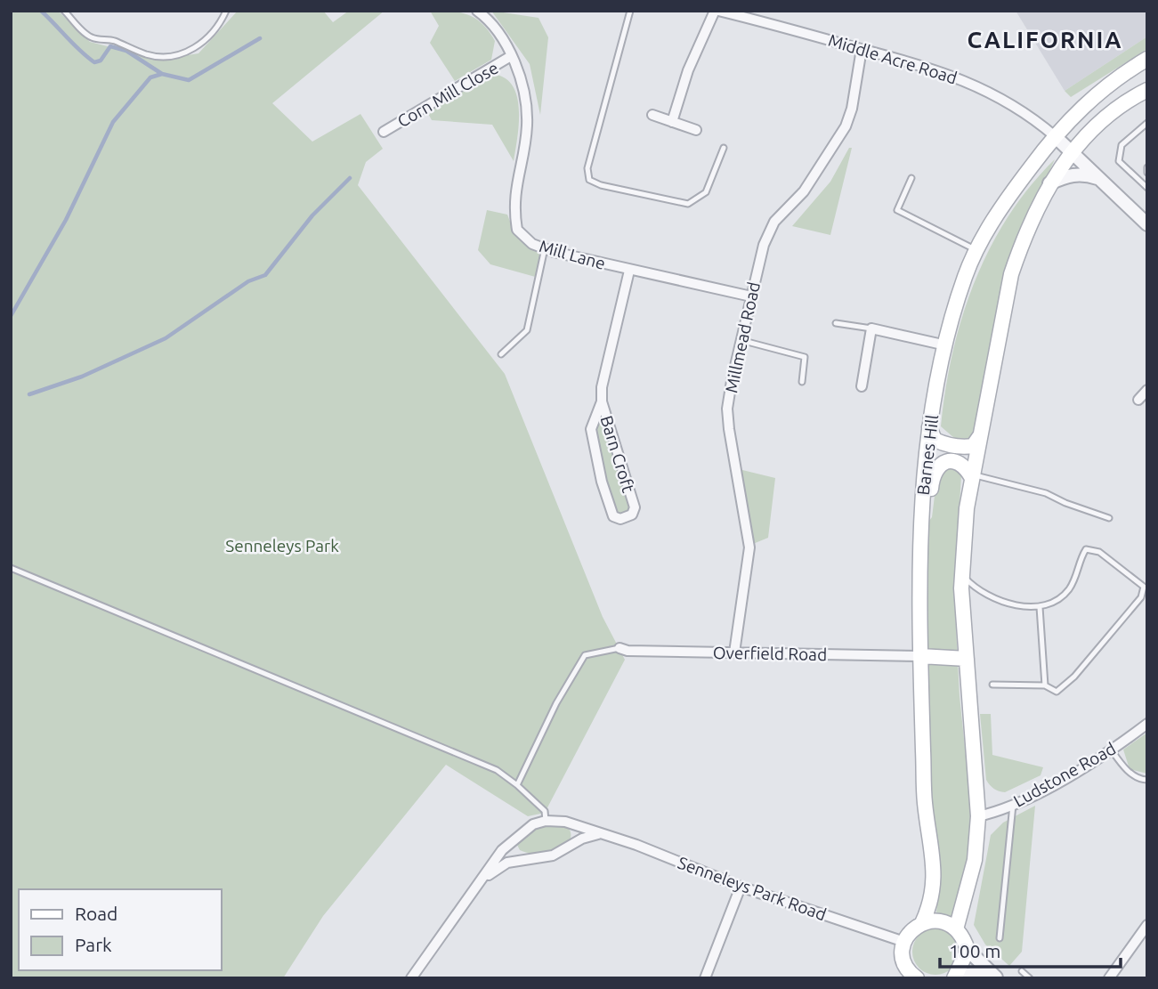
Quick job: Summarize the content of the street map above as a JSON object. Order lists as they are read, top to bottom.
{
  "streets": {
    "main road": ["Barnes Hill"],
    "street": [
      "Middle Acre Road",
      "Corn Mill Close",
      "Mill Lane",
      "Millmead Road",
      "Barn Croft",
      "Overfield Road",
      "Ludstone Road",
      "Senneleys Park Road"
    ]
  },
  "crossings": [
    ["Middle Acre Road", "Millmead Road"],
    ["Middle Acre Road", "Barnes Hill"],
    ["Corn Mill Close", "Mill Lane"],
    ["Mill Lane", "Millmead Road"],
    ["Mill Lane", "Barn Croft"],
    ["Millmead Road", "Overfield Road"],
    ["Barnes Hill", "Overfield Road"]
  ],
  "districts": ["CALIFORNIA"],
  "parks": ["Senneleys Park"],
  "legend": ["Road", "Park"],
  "scale_bar": "100 m"
}
